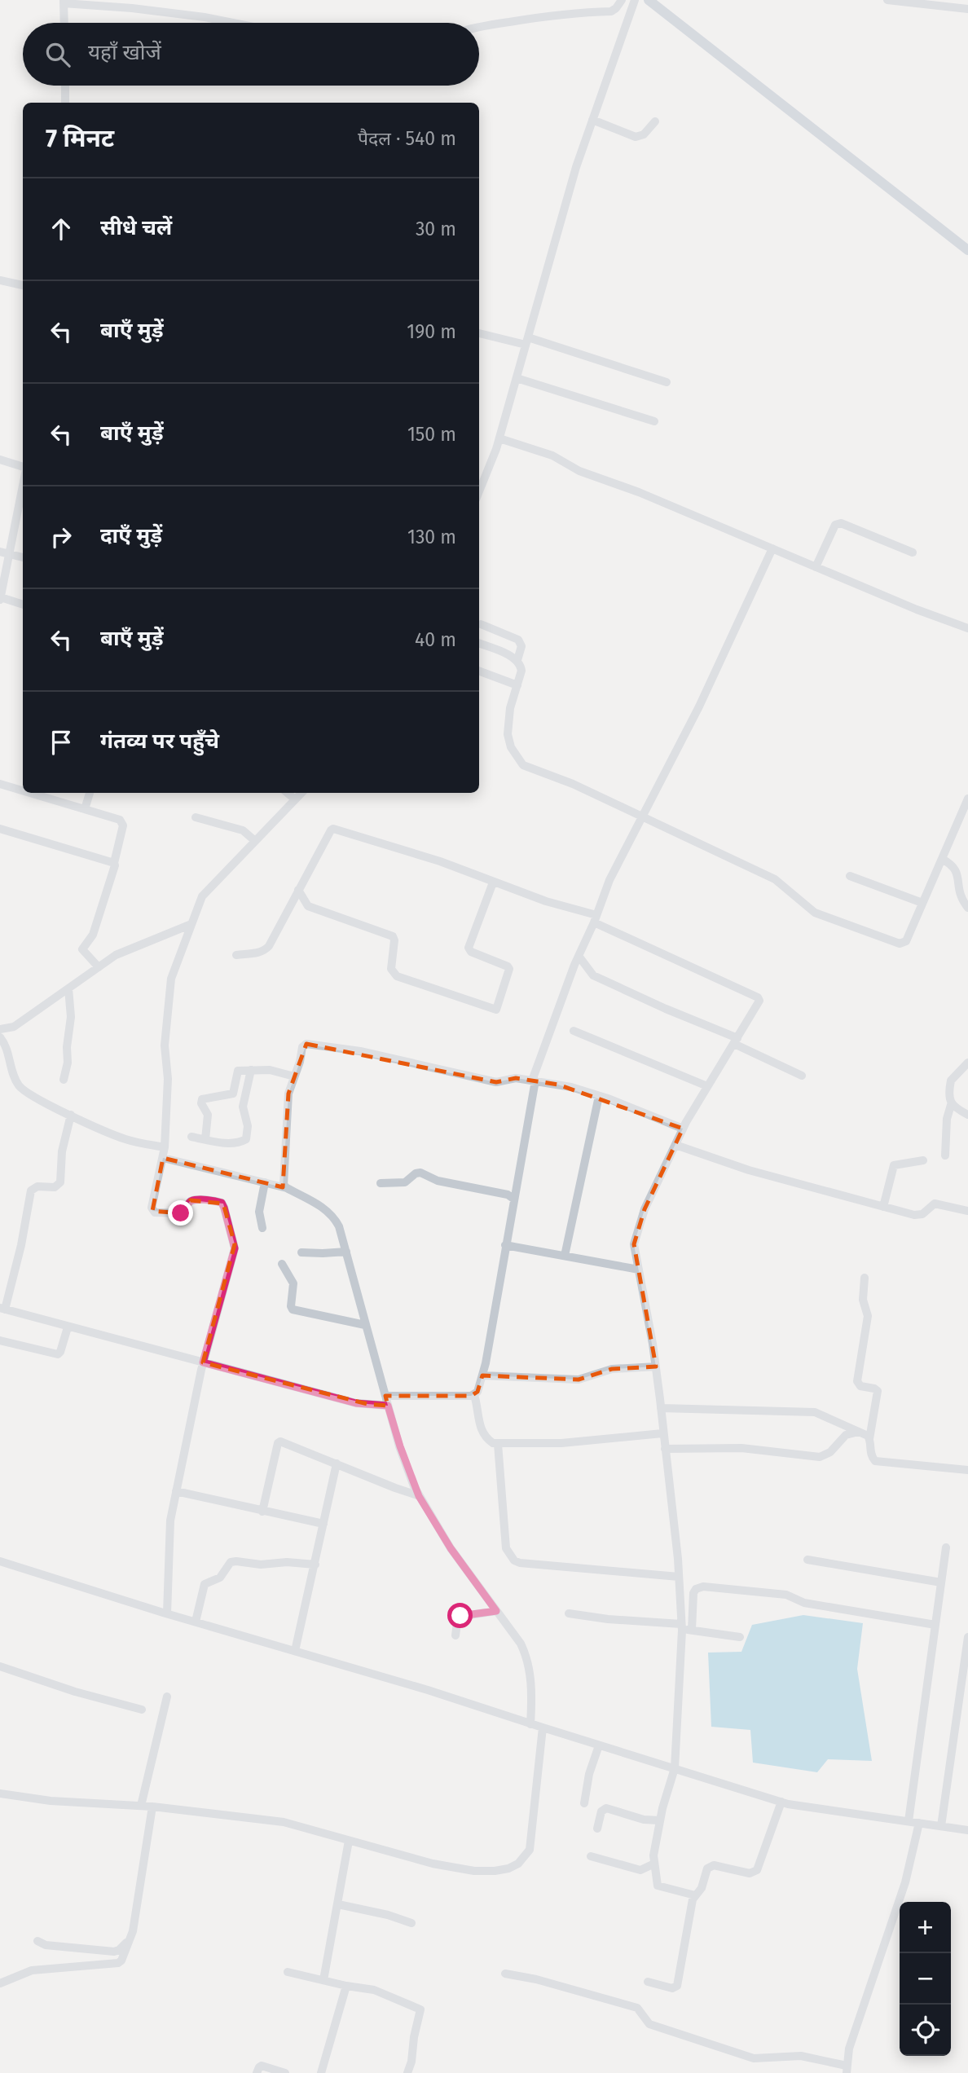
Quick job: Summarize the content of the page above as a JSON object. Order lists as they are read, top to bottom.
{
  "page": {
    "search": "यहाँ खोजें",
    "heading": ["7 मिनट", "पैदल · 540 m"],
    "list": [
      ["सीधे चलें", "30 m"],
      ["बाएँ मुड़ें", "190 m"],
      ["बाएँ मुड़ें", "150 m"],
      ["दाएँ मुड़ें", "130 m"],
      ["बाएँ मुड़ें", "40 m"],
      "गंतव्य पर पहुँचे"
    ],
    "map_buttons": ["+", "−"]
  }
}
